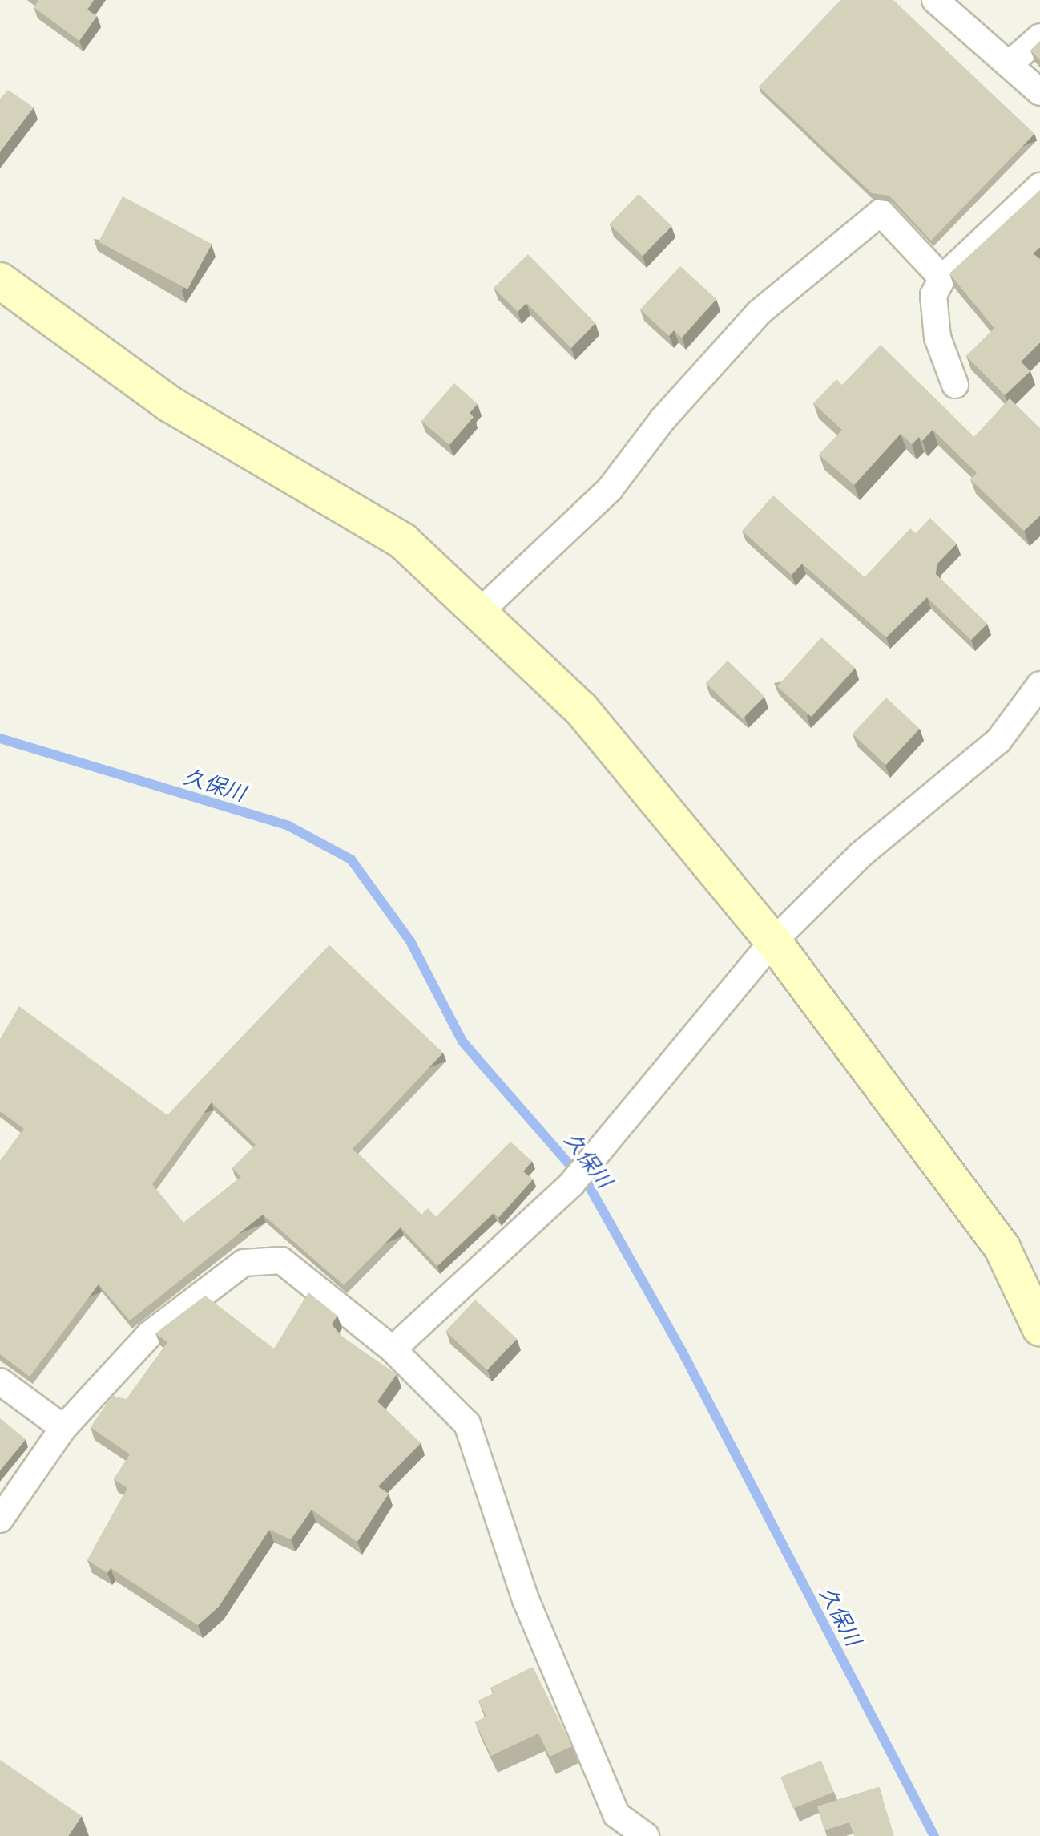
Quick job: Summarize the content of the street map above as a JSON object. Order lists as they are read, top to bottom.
{
  "water": ["久保川"]
}
